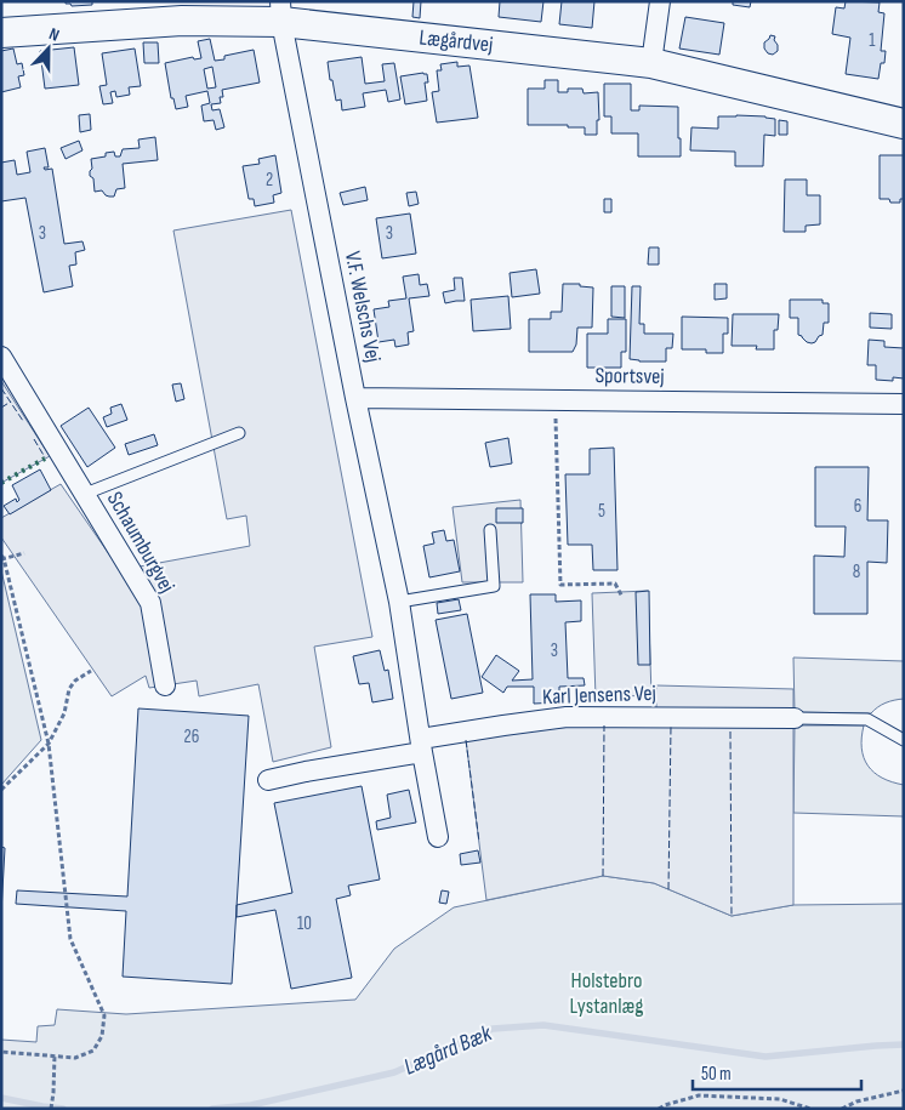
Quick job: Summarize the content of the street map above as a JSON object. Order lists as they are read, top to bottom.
{
  "streets": {
    "street": [
      "Lægårdvej",
      "V.F. Welschs Vej",
      "Sportsvej",
      "Schaumburgvej",
      "Karl Jensens Vej"
    ]
  },
  "crossings": [
    ["Lægårdvej", "V.F. Welschs Vej"],
    ["V.F. Welschs Vej", "Sportsvej"],
    ["V.F. Welschs Vej", "Karl Jensens Vej"]
  ],
  "water": ["Lægård Bæk"],
  "parks": ["Holstebro Lystanlæg"],
  "house_numbers": [
    "1",
    "2",
    "3",
    "3",
    "6",
    "5",
    "8",
    "3",
    "26",
    "10"
  ],
  "scale_bar": "50 m",
  "north": "top"
}
